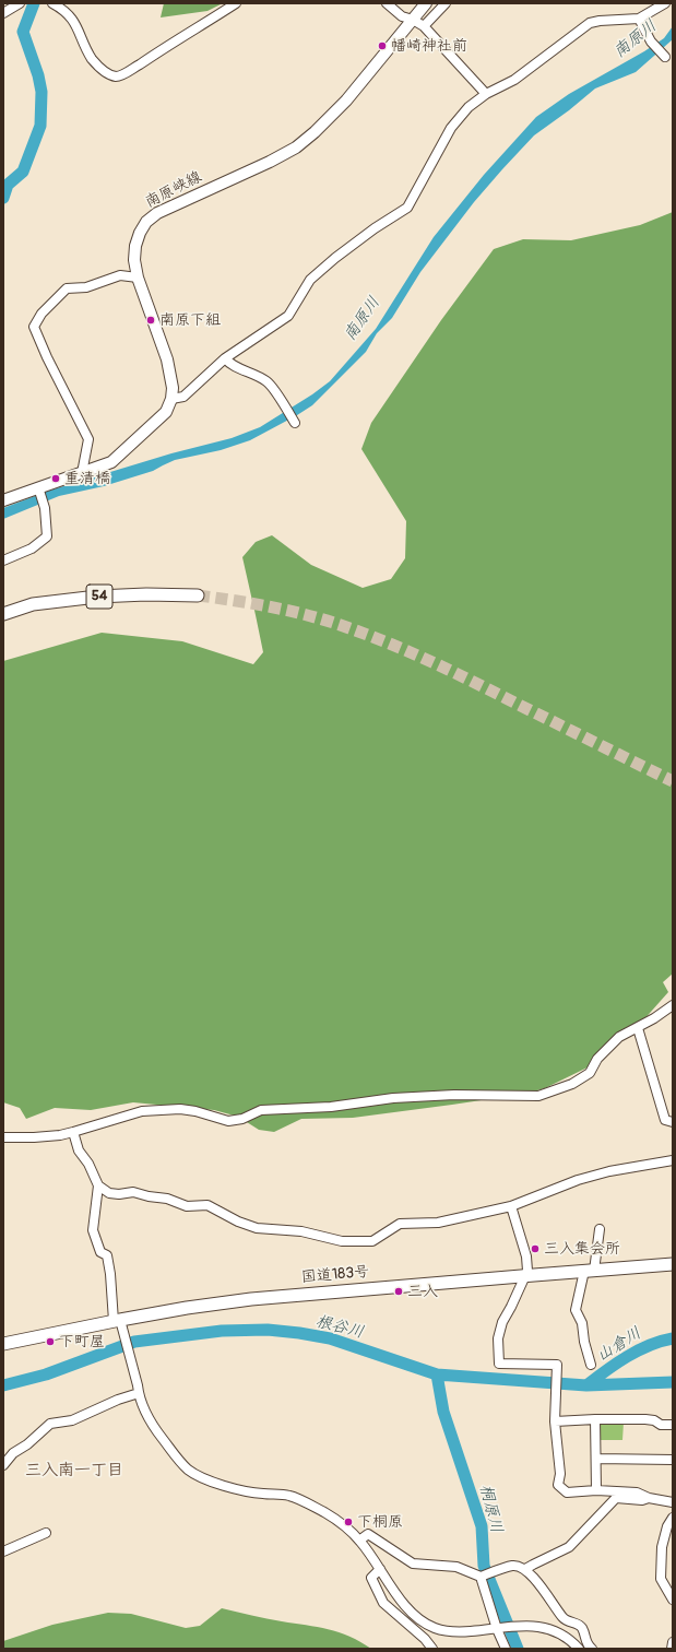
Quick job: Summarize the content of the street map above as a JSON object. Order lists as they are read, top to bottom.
{
  "streets": {
    "highway": ["54", "国道183号"],
    "main road": ["南原峡線"]
  },
  "districts": ["三入南一丁目"],
  "water": [
    "南原川",
    "根谷川",
    "山倉川",
    "桐原川"
  ],
  "places": [
    "幡崎神社前",
    "南原下組",
    "重清橋",
    "三入集会所",
    "三入",
    "下町屋",
    "下桐原"
  ]
}
